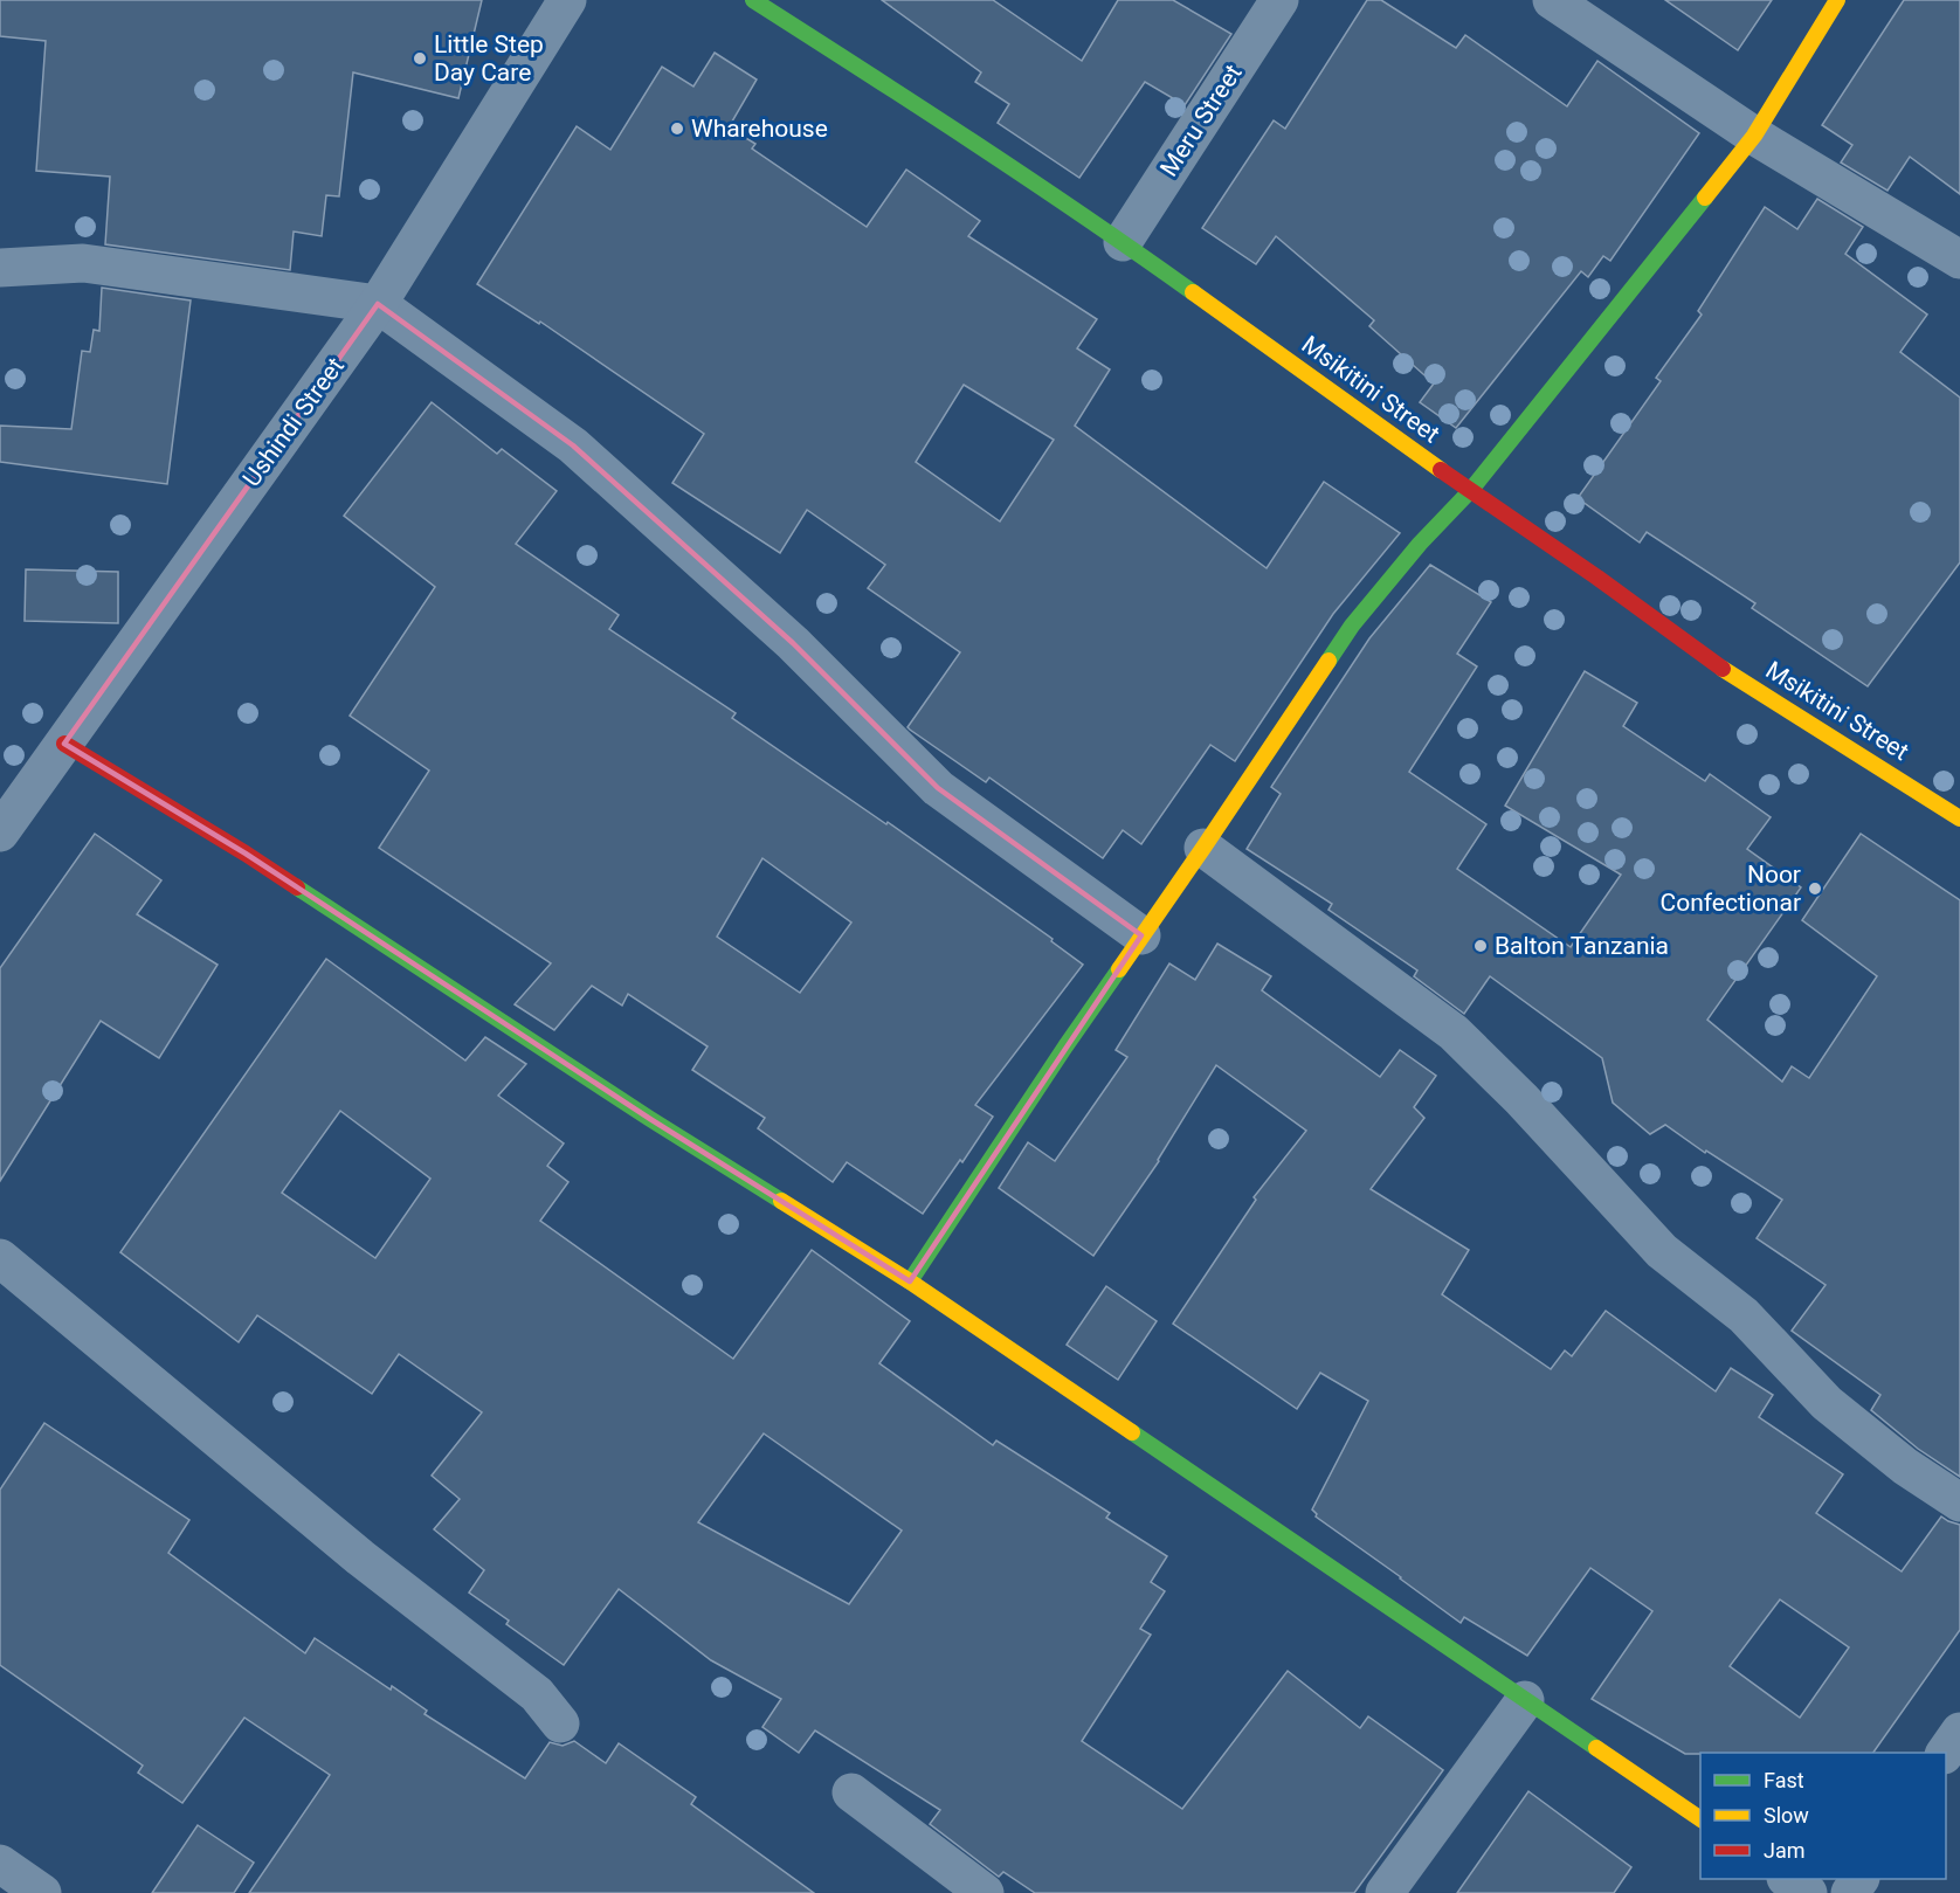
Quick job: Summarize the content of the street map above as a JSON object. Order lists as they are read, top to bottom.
{
  "streets": {
    "street": ["Meru Street", "Msikitini Street", "Ushindi Street"]
  },
  "crossings": [
    ["Meru Street", "Msikitini Street"]
  ],
  "places": [
    "Little Step Day Care",
    "Wharehouse",
    "Noor Confectionar",
    "Balton Tanzania"
  ],
  "legend": ["Fast", "Slow", "Jam"]
}
